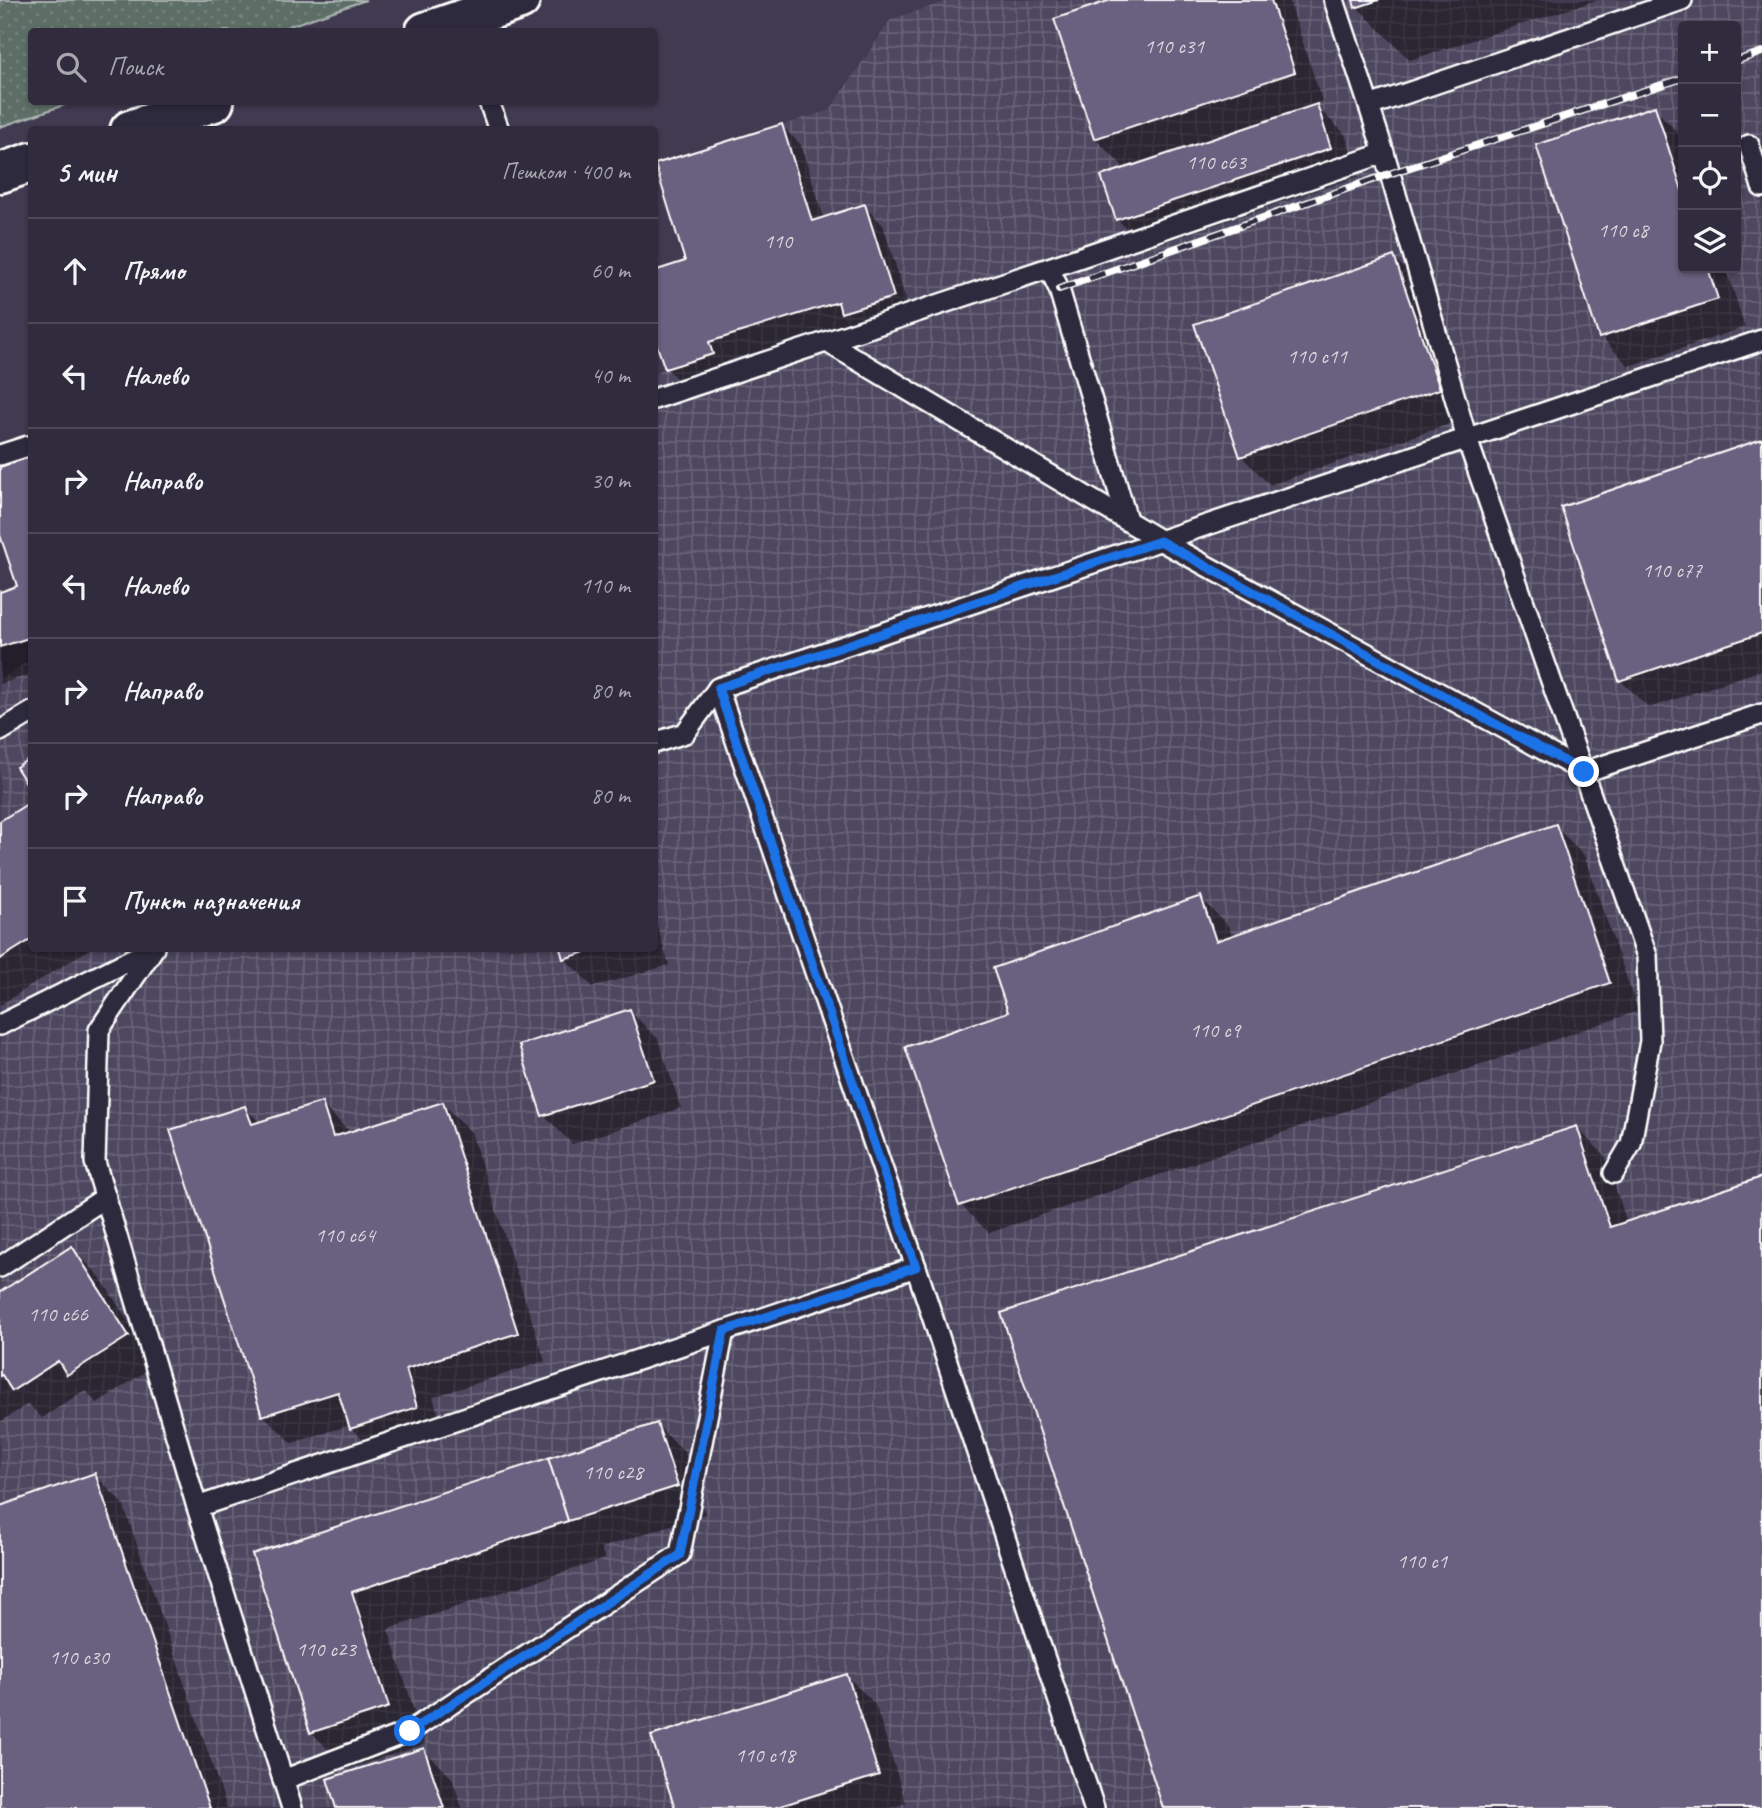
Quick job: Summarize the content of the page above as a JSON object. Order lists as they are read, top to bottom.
{
  "house_numbers": [
    "110 с31",
    "110 с63",
    "110 с8",
    "110",
    "110 с11",
    "110 с77",
    "110 с9",
    "110 с64",
    "110 с66",
    "110 с28",
    "110 с1",
    "110 с23",
    "110 с30",
    "110 с18"
  ],
  "page": {
    "map_buttons": ["+", "−"],
    "search": "Поиск",
    "heading": ["5 мин", "Пешком · 400 m"],
    "list": [
      ["Прямо", "60 m"],
      ["Налево", "40 m"],
      ["Направо", "30 m"],
      ["Налево", "110 m"],
      ["Направо", "80 m"],
      ["Направо", "80 m"],
      "Пункт назначения"
    ]
  }
}
